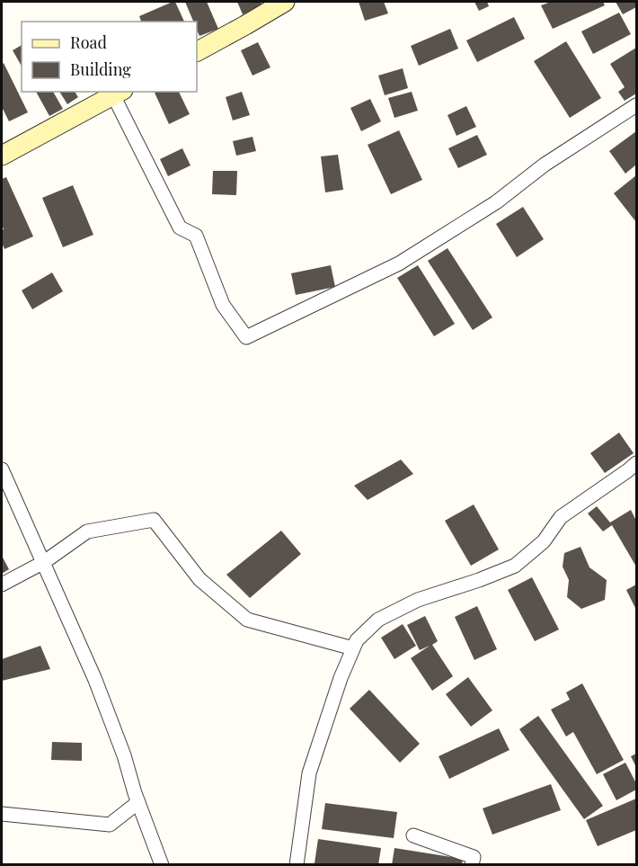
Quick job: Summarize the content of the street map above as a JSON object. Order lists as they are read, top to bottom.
{
  "legend": ["Road", "Building"]
}
